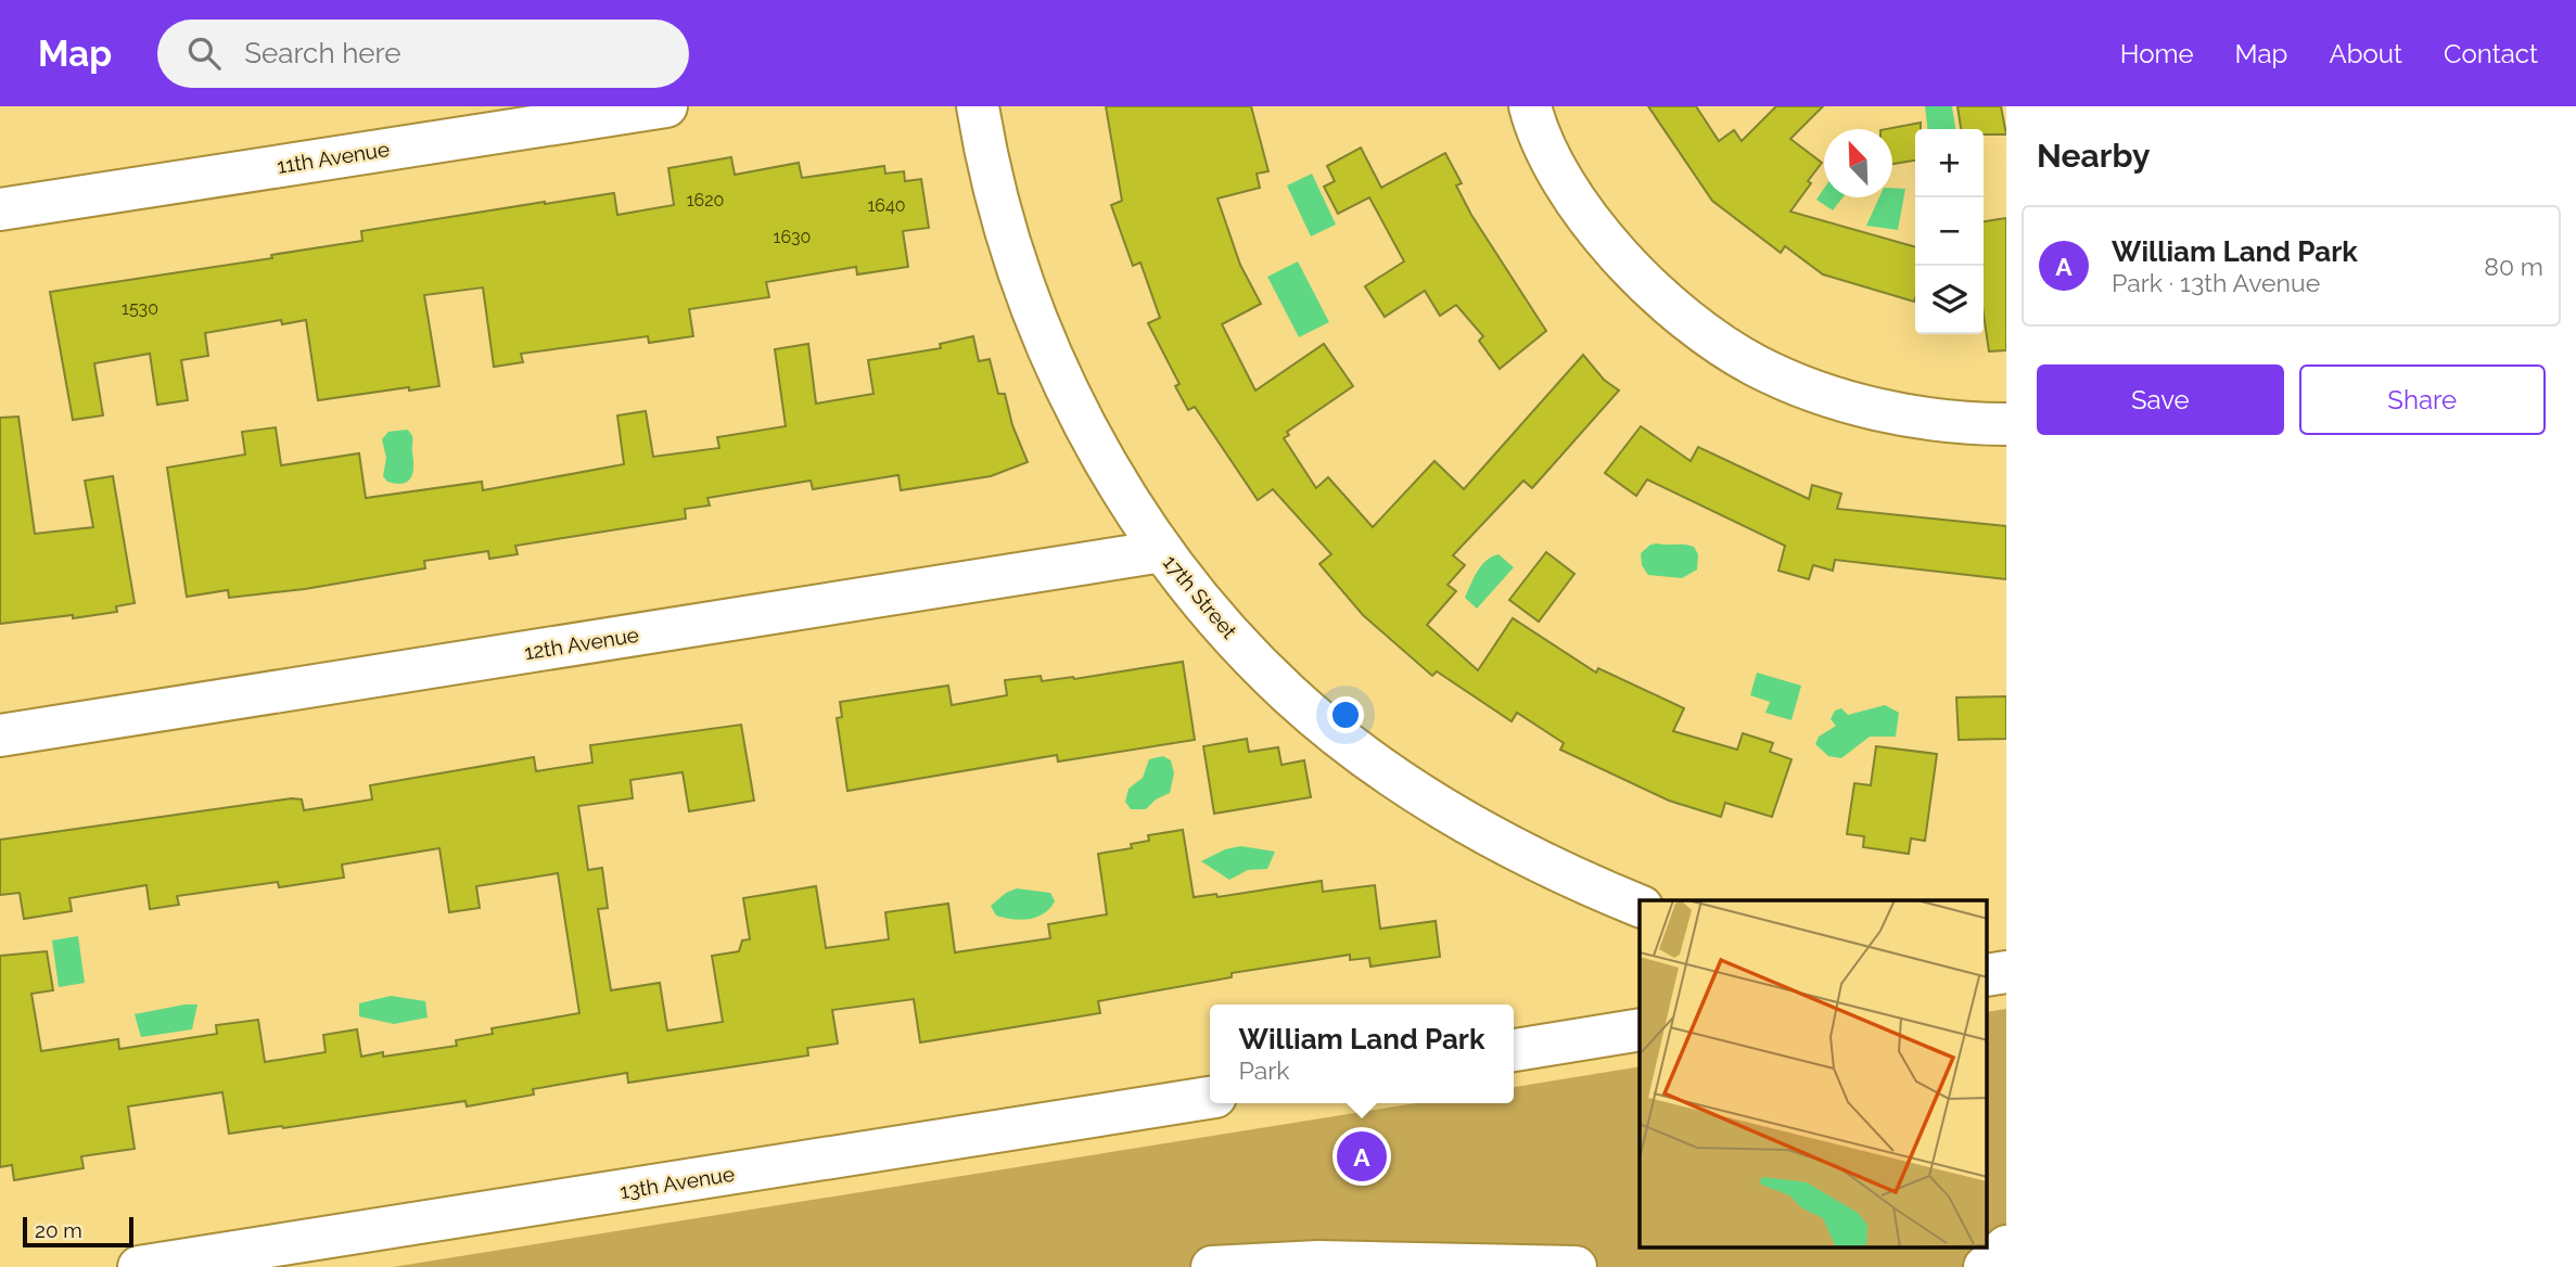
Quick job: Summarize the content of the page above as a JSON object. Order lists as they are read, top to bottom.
{
  "streets": {
    "street": [
      "11th Avenue",
      "17th Street",
      "12th Avenue",
      "13th Avenue"
    ]
  },
  "crossings": [
    ["17th Street", "12th Avenue"]
  ],
  "house_numbers": [
    "1620",
    "1640",
    "1630",
    "1530"
  ],
  "scale_bar": "20 m",
  "north": "top left",
  "page": {
    "header": "Map",
    "search": "Search here",
    "nav": [
      "Home",
      "Map",
      "About",
      "Contact"
    ],
    "heading": "Nearby",
    "map_buttons": ["+", "−"],
    "list": [
      {
        "mark": "A",
        "name": "William Land Park",
        "note": "Park · 13th Avenue",
        "value": "80 m"
      }
    ],
    "buttons": ["Save", "Share"],
    "popup": ["William Land Park", "Park"],
    "pins": "A",
    "scale": "20 m"
  }
}
